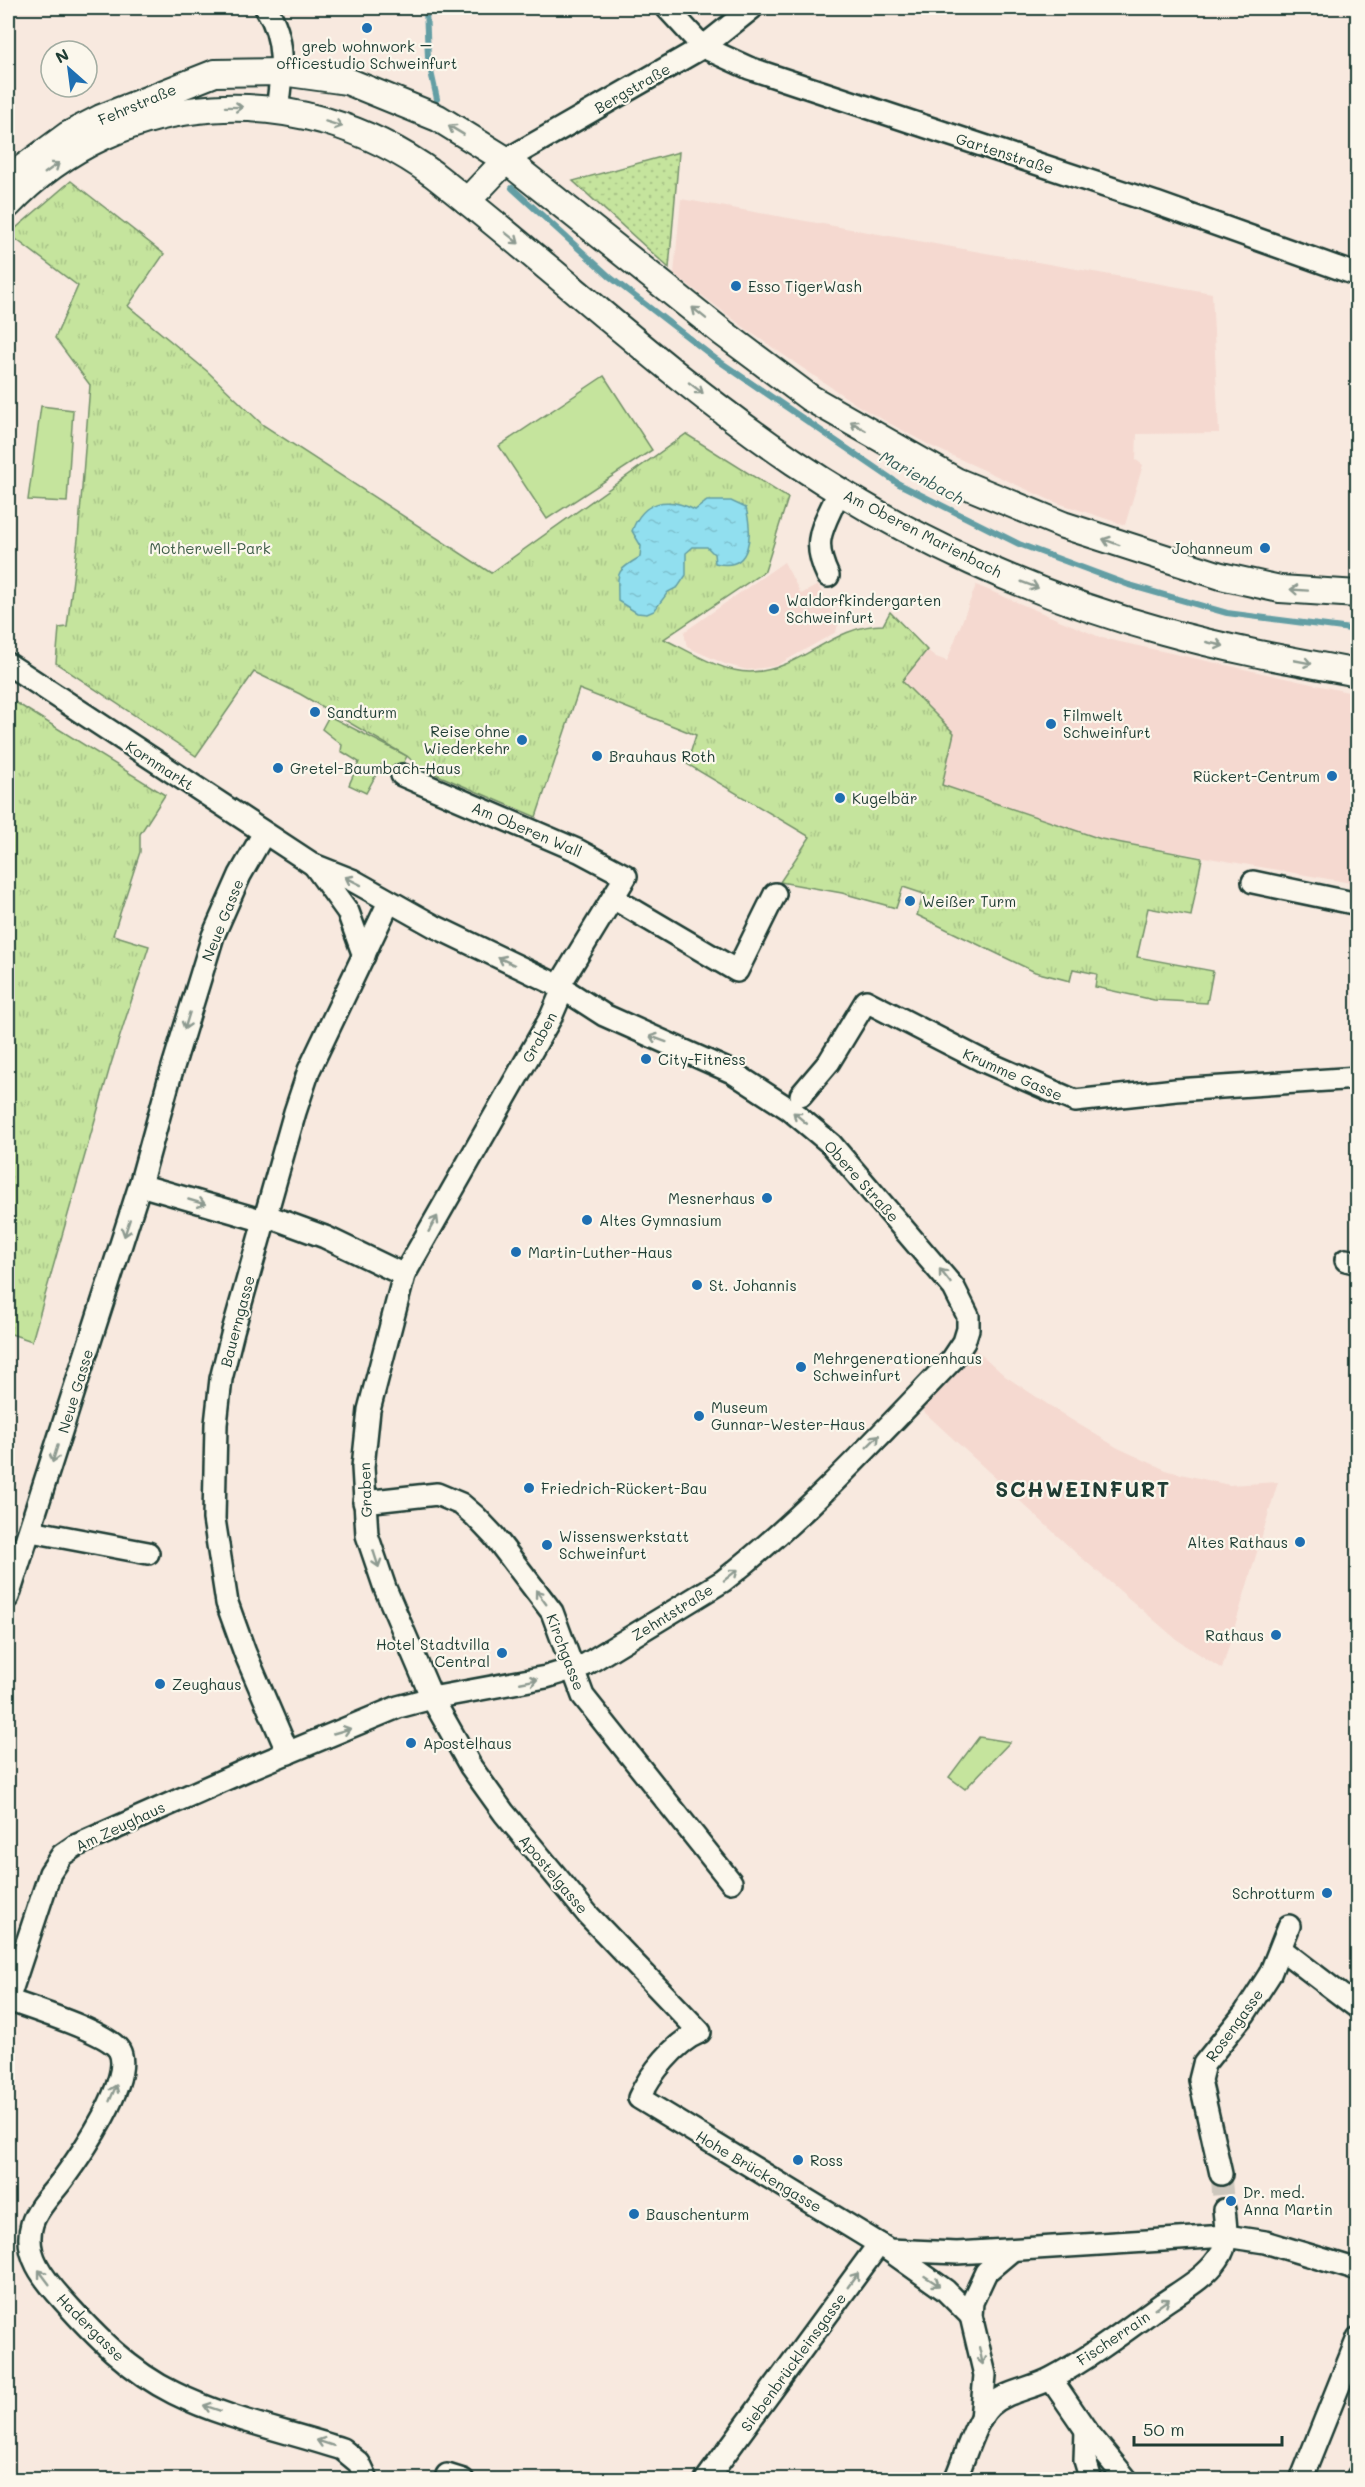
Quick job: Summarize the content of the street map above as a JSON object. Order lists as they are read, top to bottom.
{
  "streets": {
    "main road": ["Fehrstraße", "Am Oberen Marienbach"],
    "street": [
      "Bergstraße",
      "Gartenstraße",
      "Kornmarkt",
      "Am Oberen Wall",
      "Neue Gasse",
      "Graben",
      "Krumme Gasse",
      "Obere Straße",
      "Bauerngasse",
      "Zehntstraße",
      "Kirchgasse",
      "Am Zeughaus",
      "Apostelgasse",
      "Rosengasse",
      "Hohe Brückengasse",
      "Hadergasse",
      "Fischerrain",
      "Siebenbrückleinsgasse"
    ]
  },
  "crossings": [
    ["Bergstraße", "Gartenstraße"],
    ["Fehrstraße", "Am Oberen Marienbach"],
    ["Kornmarkt", "Am Oberen Wall"],
    ["Kornmarkt", "Neue Gasse"],
    ["Kornmarkt", "Graben"],
    ["Kornmarkt", "Obere Straße"],
    ["Kornmarkt", "Bauerngasse"],
    ["Am Oberen Wall", "Graben"],
    ["Am Oberen Wall", "Obere Straße"],
    ["Graben", "Obere Straße"],
    ["Graben", "Zehntstraße"],
    ["Graben", "Kirchgasse"],
    ["Graben", "Apostelgasse"],
    ["Obere Straße", "Zehntstraße"],
    ["Bauerngasse", "Zehntstraße"],
    ["Bauerngasse", "Am Zeughaus"],
    ["Zehntstraße", "Kirchgasse"],
    ["Zehntstraße", "Am Zeughaus"],
    ["Zehntstraße", "Apostelgasse"],
    ["Am Zeughaus", "Hadergasse"],
    ["Apostelgasse", "Hohe Brückengasse"],
    ["Hohe Brückengasse", "Siebenbrückleinsgasse"]
  ],
  "one_way": [
    "Kornmarkt",
    "Neue Gasse",
    "Obere Straße",
    "Zehntstraße",
    "Kirchgasse",
    "Fischerrain",
    "Siebenbrückleinsgasse"
  ],
  "districts": ["SCHWEINFURT"],
  "water": ["Marienbach"],
  "parks": ["Motherwell-Park"],
  "places": [
    "greb wohnwork – officestudio Schweinfurt",
    "Esso TigerWash",
    "Johanneum",
    "Waldorfkindergarten Schweinfurt",
    "Sandturm",
    "Filmwelt Schweinfurt",
    "Reise ohne Wiederkehr",
    "Brauhaus Roth",
    "Gretel-Baumbach-Haus",
    "Rückert-Centrum",
    "Kugelbär",
    "Weißer Turm",
    "City-Fitness",
    "Mesnerhaus",
    "Altes Gymnasium",
    "Martin-Luther-Haus",
    "St. Johannis",
    "Mehrgenerationenhaus Schweinfurt",
    "Museum Gunnar-Wester-Haus",
    "Friedrich-Rückert-Bau",
    "Altes Rathaus",
    "Wissenswerkstatt Schweinfurt",
    "Rathaus",
    "Hotel Stadtvilla Central",
    "Zeughaus",
    "Apostelhaus",
    "Schrotturm",
    "Ross",
    "Dr. med. Anna Martin",
    "Bauschenturm"
  ],
  "scale_bar": "50 m",
  "north": "top left"
}
